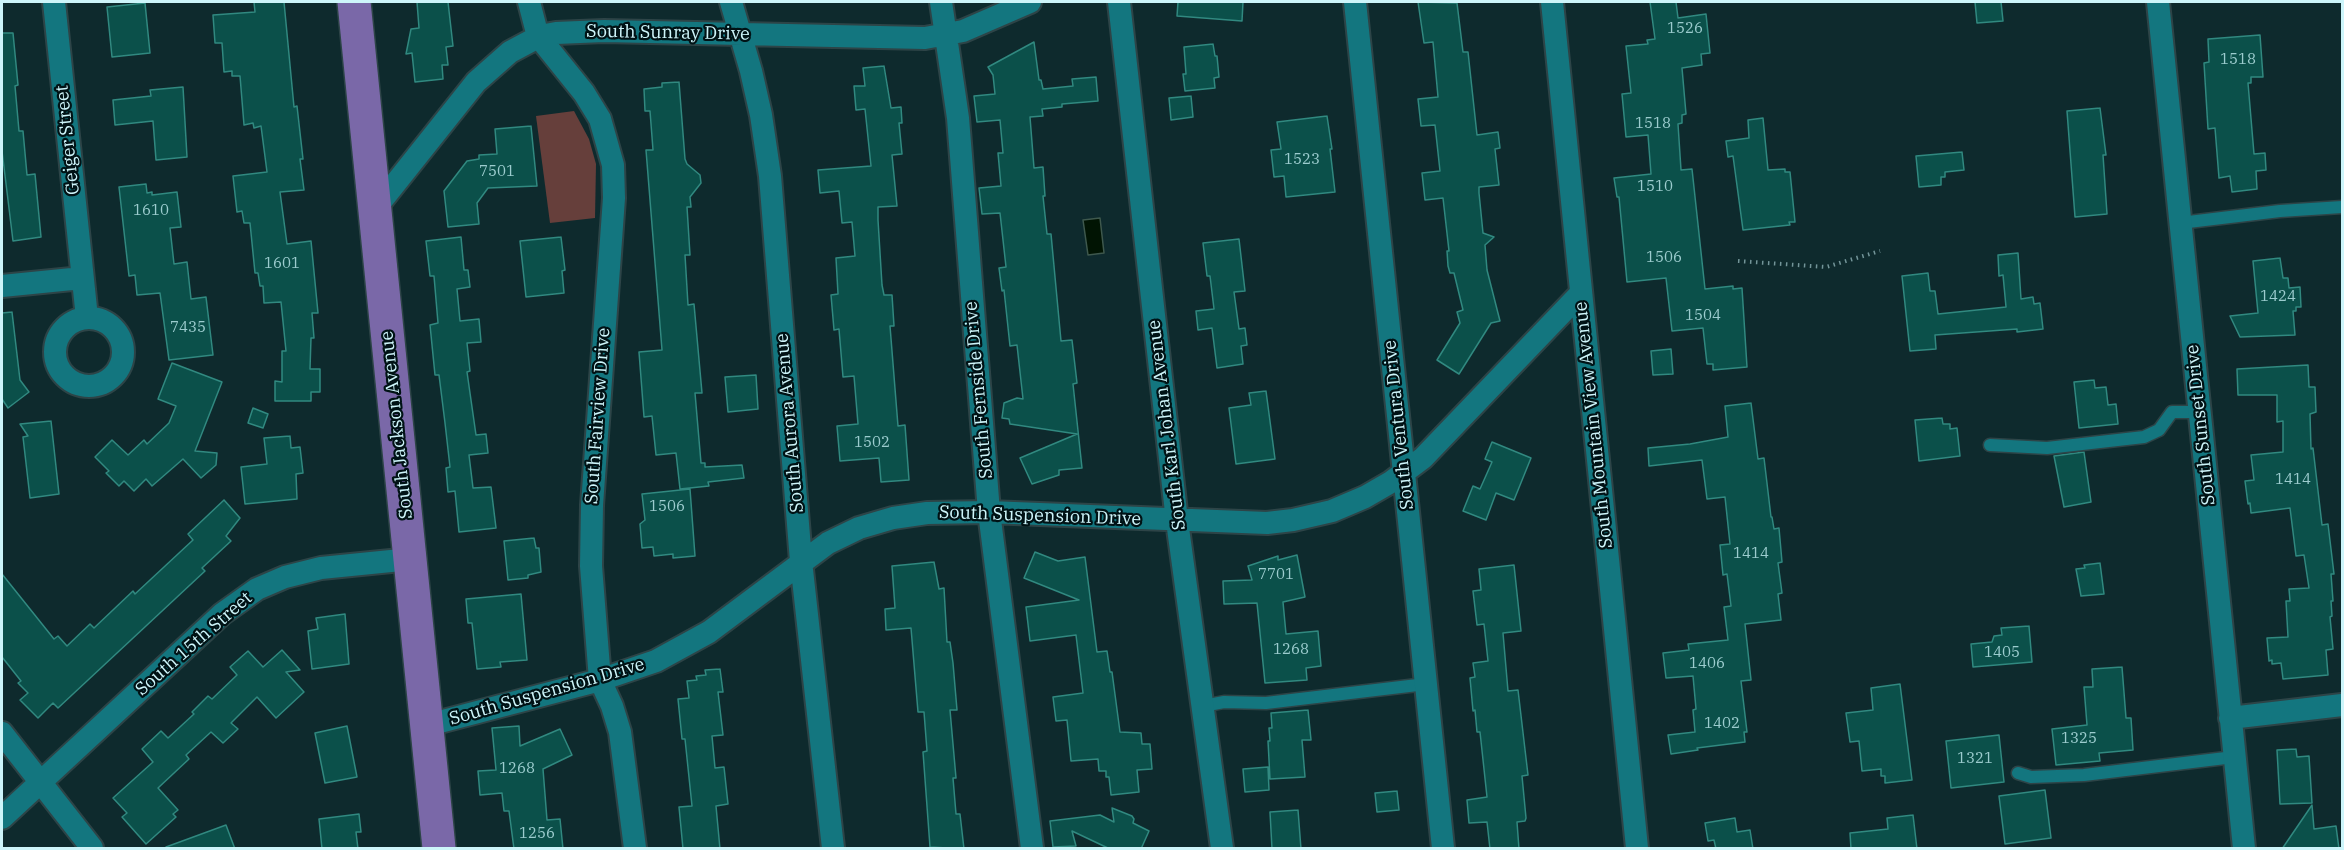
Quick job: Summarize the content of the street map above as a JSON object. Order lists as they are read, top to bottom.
{
  "streets": {
    "main road": ["South Jackson Avenue"],
    "street": [
      "South Sunray Drive",
      "Geiger Street",
      "South Fernside Drive",
      "South Fairview Drive",
      "South Aurora Avenue",
      "South Karl Johan Avenue",
      "South Ventura Drive",
      "South Mountain View Avenue",
      "South Sunset Drive",
      "South Suspension Drive",
      "South 15th Street"
    ]
  },
  "crossings": [
    ["South Sunray Drive", "South Fernside Drive"],
    ["South Sunray Drive", "South Fairview Drive"],
    ["South Sunray Drive", "South Aurora Avenue"],
    ["South Sunray Drive", "South Jackson Avenue"],
    ["South Fernside Drive", "South Suspension Drive"],
    ["South Fairview Drive", "South Suspension Drive"],
    ["South Aurora Avenue", "South Suspension Drive"],
    ["South Jackson Avenue", "South Suspension Drive"],
    ["South Jackson Avenue", "South 15th Street"],
    ["South Karl Johan Avenue", "South Suspension Drive"],
    ["South Ventura Drive", "South Suspension Drive"],
    ["South Mountain View Avenue", "South Suspension Drive"]
  ],
  "house_numbers": [
    "1526",
    "1518",
    "1518",
    "1523",
    "7501",
    "1510",
    "1610",
    "1506",
    "1601",
    "1424",
    "1504",
    "7435",
    "1502",
    "1414",
    "1506",
    "1414",
    "7701",
    "1268",
    "1405",
    "1406",
    "1402",
    "1325",
    "1321",
    "1268",
    "1256"
  ]
}
